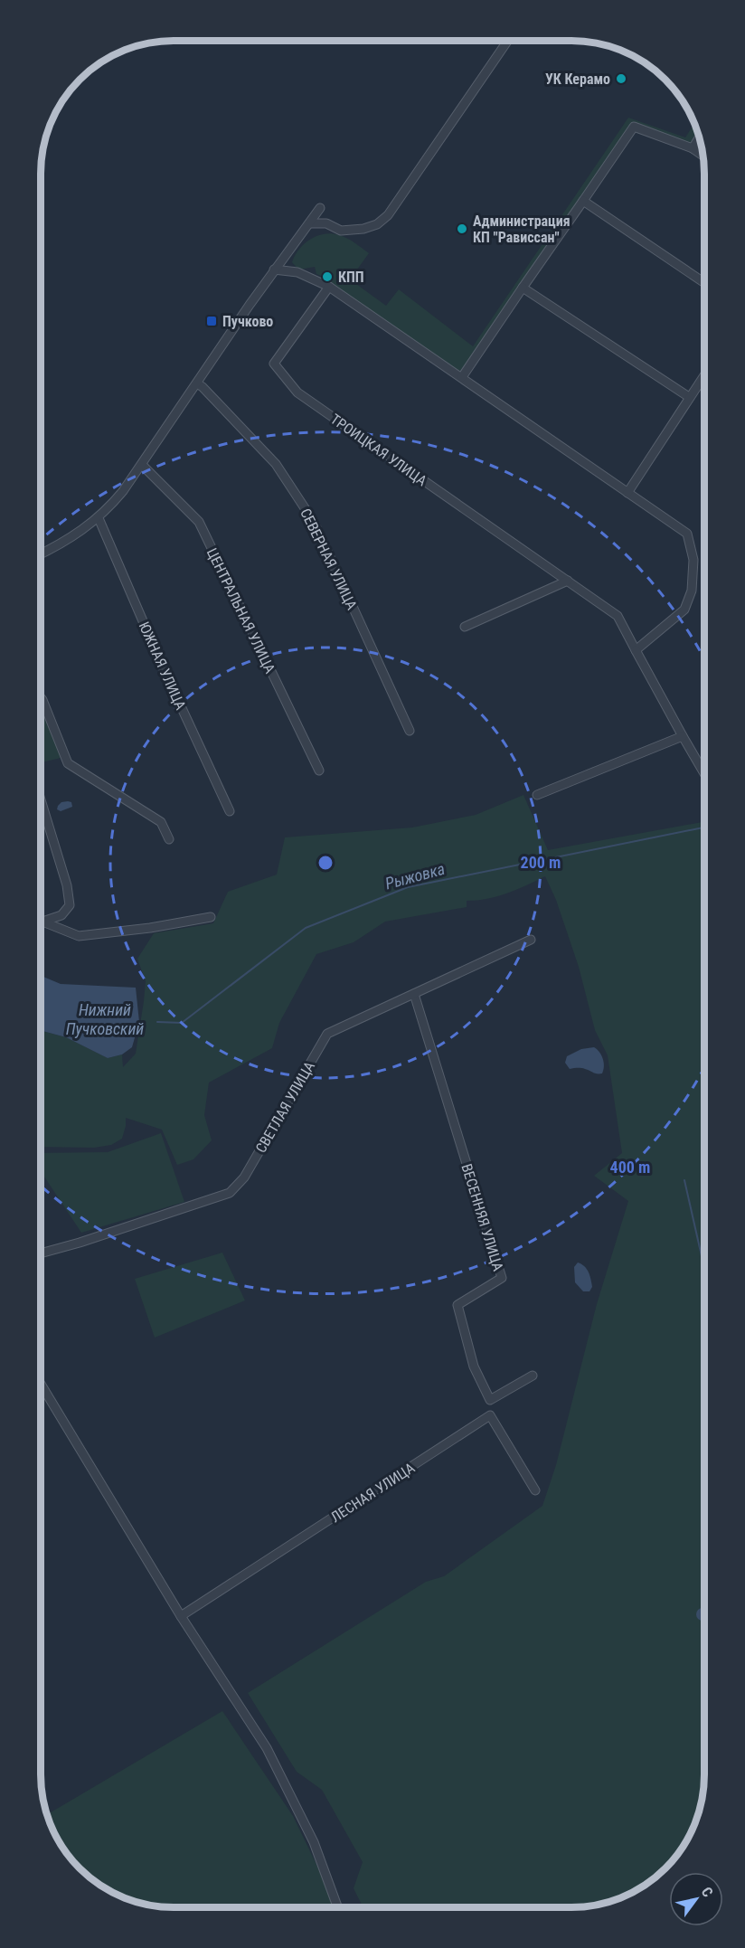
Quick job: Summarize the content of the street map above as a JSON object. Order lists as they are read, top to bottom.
{
  "streets": {
    "street": [
      "ТРОИЦКАЯ УЛИЦА",
      "СЕВЕРНАЯ УЛИЦА",
      "ЦЕНТРАЛЬНАЯ УЛИЦА",
      "ЮЖНАЯ УЛИЦА",
      "СВЕТЛАЯ УЛИЦА",
      "ВЕСЕННЯЯ УЛИЦА",
      "ЛЕСНАЯ УЛИЦА"
    ]
  },
  "crossings": [
    ["СВЕТЛАЯ УЛИЦА", "ВЕСЕННЯЯ УЛИЦА"]
  ],
  "water": ["Рыжовка", "Нижний Пучковский"],
  "places": {
    "other": ["УК Керамо", "Администрация КП \"Рависсан\"", "КПП"],
    "transit": ["Пучково"]
  },
  "north": "top right",
  "rings": ["200 m", "400 m"]
}
